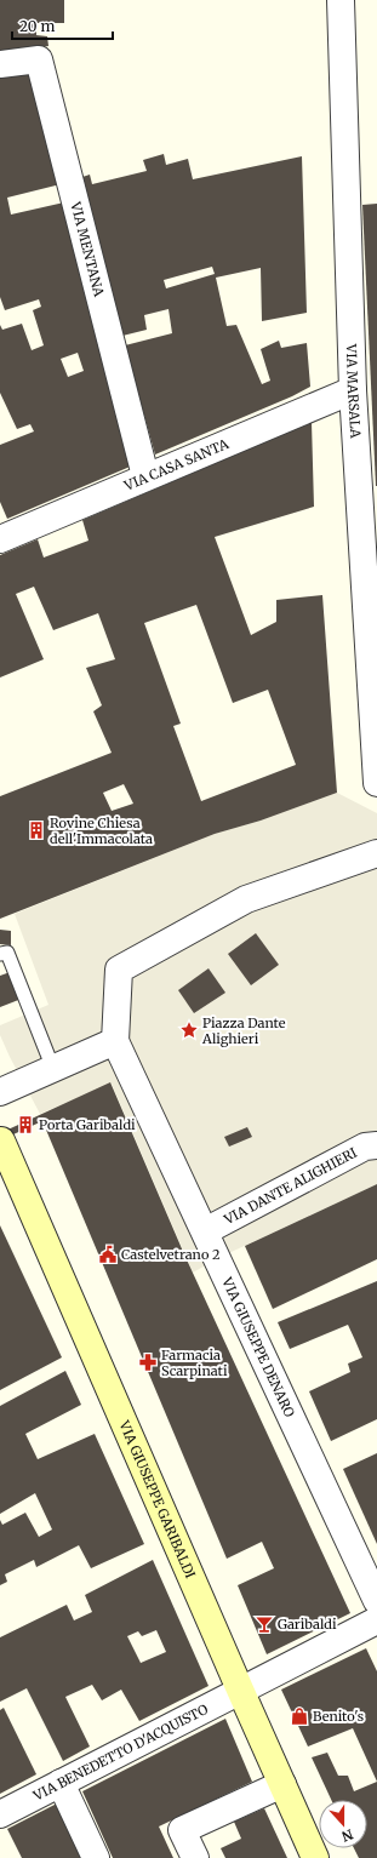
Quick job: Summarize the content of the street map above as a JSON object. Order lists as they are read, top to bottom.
{
  "streets": {
    "main road": ["VIA GIUSEPPE GARIBALDI"],
    "street": [
      "VIA MENTANA",
      "VIA MARSALA",
      "VIA CASA SANTA",
      "VIA DANTE ALIGHIERI",
      "VIA GIUSEPPE DENARO",
      "VIA BENEDETTO D'ACQUISTO"
    ]
  },
  "crossings": [
    ["VIA MENTANA", "VIA CASA SANTA"],
    ["VIA MARSALA", "VIA CASA SANTA"],
    ["VIA DANTE ALIGHIERI", "VIA GIUSEPPE DENARO"],
    ["VIA GIUSEPPE GARIBALDI", "VIA BENEDETTO D'ACQUISTO"]
  ],
  "places": {
    "building": ["Rovine Chiesa dell'Immacolata", "Porta Garibaldi"],
    "place": ["Piazza Dante Alighieri"],
    "public building": ["Castelvetrano 2"],
    "pharmacy": ["Farmacia Scarpinati"],
    "bar": ["Garibaldi"],
    "shop": ["Benito's"]
  },
  "scale_bar": "20 m",
  "north": "bottom"
}
